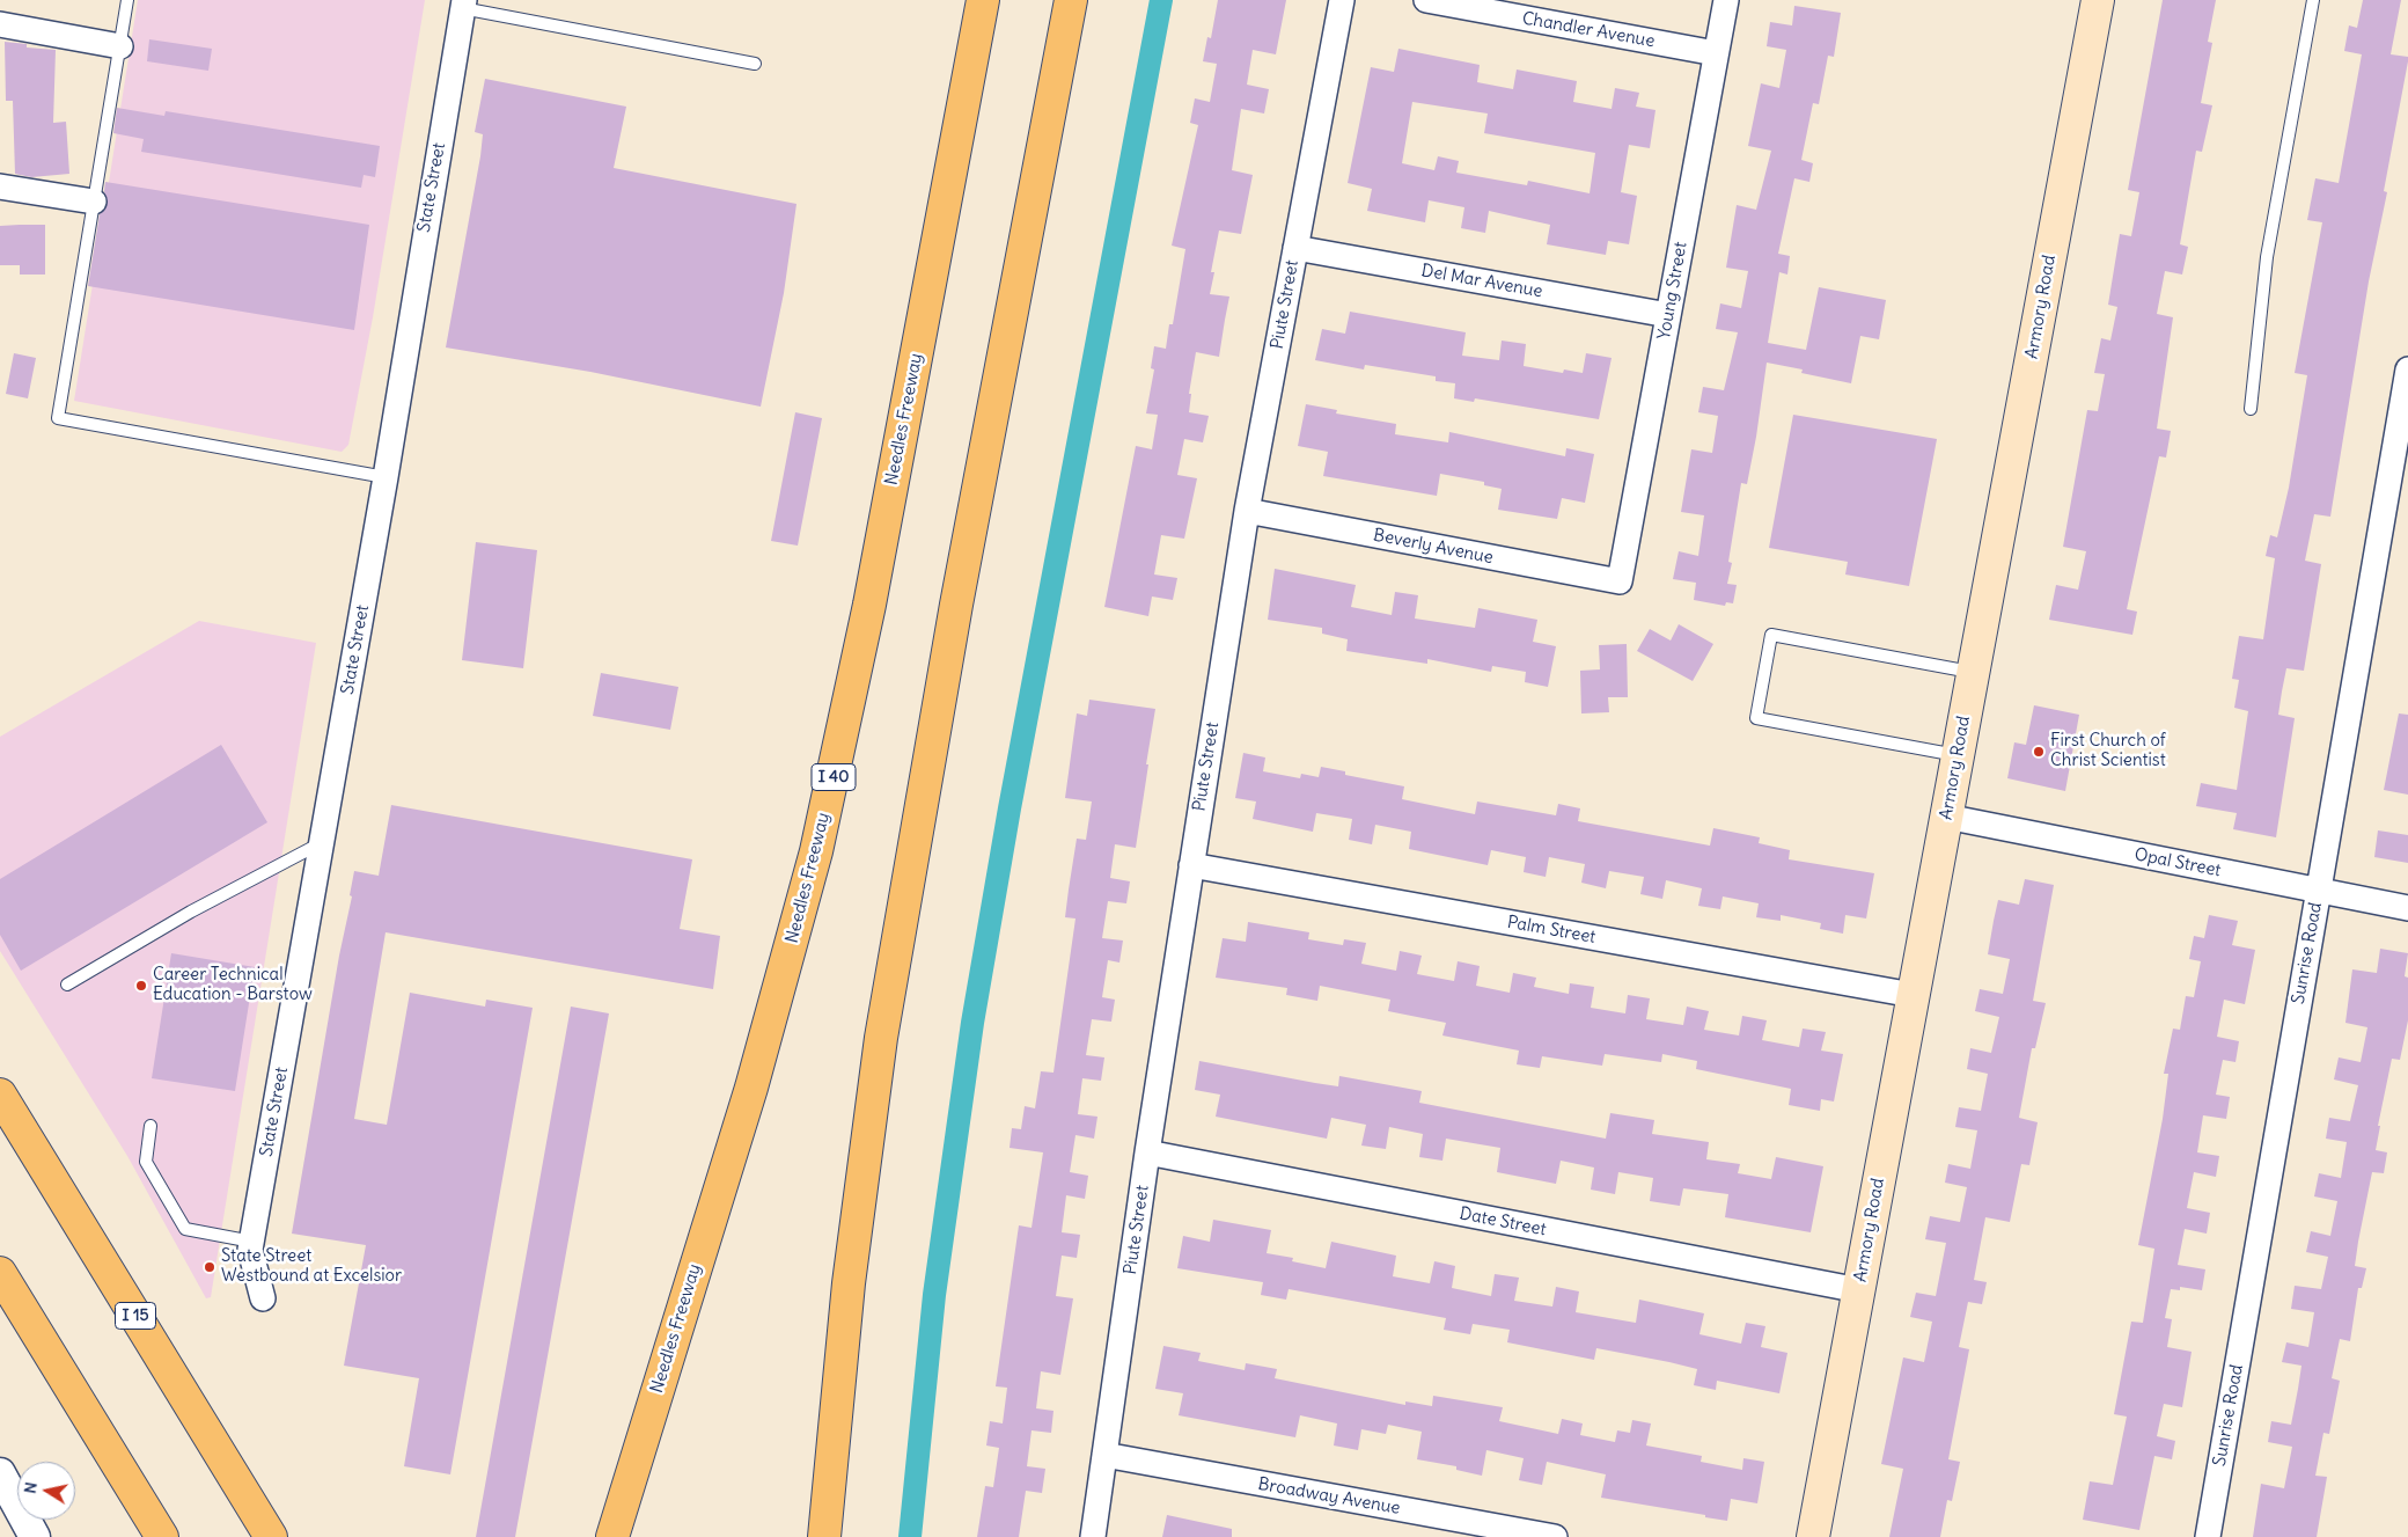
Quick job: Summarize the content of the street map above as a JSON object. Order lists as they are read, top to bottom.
{
  "streets": {
    "highway": ["Needles Freeway", "I 40", "I 15"],
    "main road": ["Armory Road"],
    "street": [
      "Chandler Avenue",
      "State Street",
      "Del Mar Avenue",
      "Young Street",
      "Piute Street",
      "Beverly Avenue",
      "Opal Street",
      "Palm Street",
      "Sunrise Road",
      "Date Street",
      "Broadway Avenue"
    ]
  },
  "crossings": [
    ["Chandler Avenue", "Young Street"],
    ["Del Mar Avenue", "Young Street"],
    ["Del Mar Avenue", "Piute Street"],
    ["Young Street", "Beverly Avenue"],
    ["Piute Street", "Beverly Avenue"],
    ["Piute Street", "Palm Street"],
    ["Piute Street", "Date Street"],
    ["Piute Street", "Broadway Avenue"],
    ["Armory Road", "Opal Street"],
    ["Armory Road", "Palm Street"],
    ["Armory Road", "Date Street"],
    ["Opal Street", "Sunrise Road"]
  ],
  "places": ["First Church of Christ Scientist", "Career Technical Education - Barstow", "State Street Westbound at Excelsior"],
  "north": "left"
}
